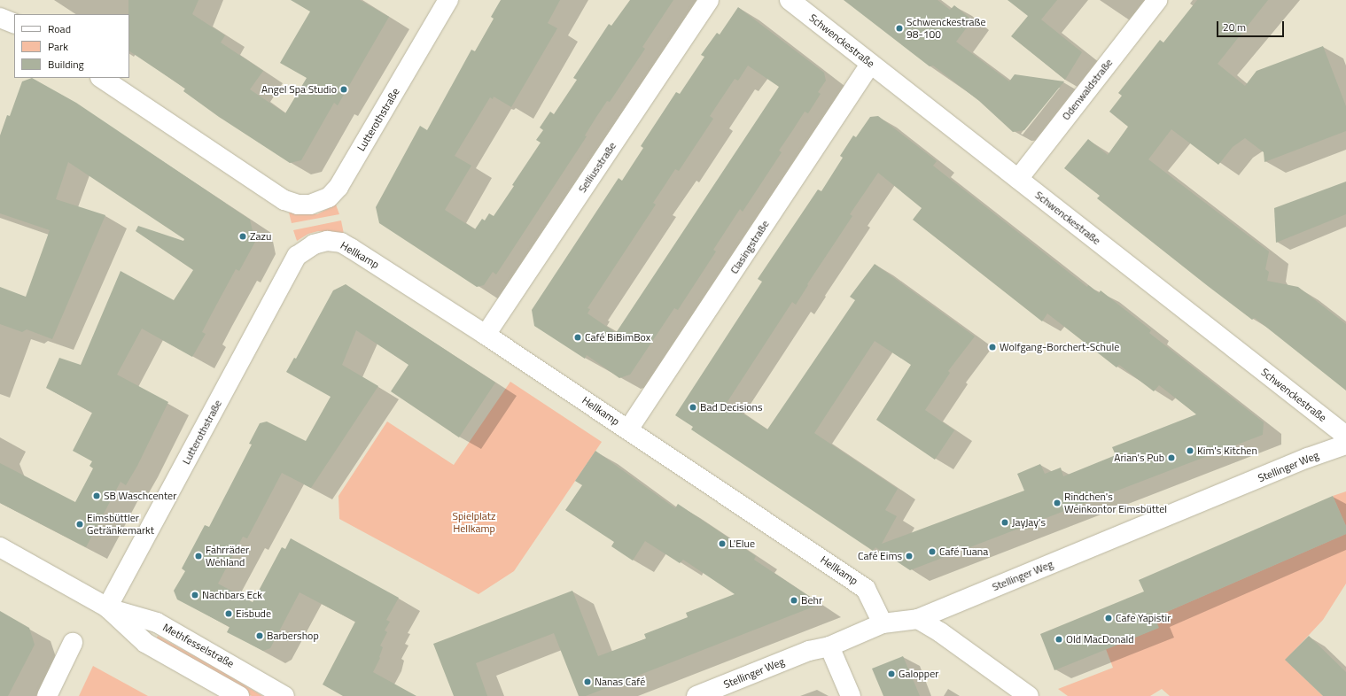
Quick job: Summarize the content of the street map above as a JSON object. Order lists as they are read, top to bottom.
{
  "streets": {
    "street": [
      "Schwenckestraße",
      "Odenwaldstraße",
      "Lutterothstraße",
      "Selliusstraße",
      "Clasingstraße",
      "Hellkamp",
      "Stellinger Weg",
      "Methfesselstraße"
    ]
  },
  "crossings": [
    ["Schwenckestraße", "Odenwaldstraße"],
    ["Schwenckestraße", "Clasingstraße"],
    ["Lutterothstraße", "Hellkamp"],
    ["Lutterothstraße", "Methfesselstraße"],
    ["Selliusstraße", "Hellkamp"],
    ["Clasingstraße", "Hellkamp"],
    ["Hellkamp", "Stellinger Weg"]
  ],
  "parks": ["Spielplatz Hellkamp"],
  "places": [
    "Schwenckestraße 98-100",
    "Angel Spa Studio",
    "Zazu",
    "Café BiBimBox",
    "Wolfgang-Borchert-Schule",
    "Bad Decisions",
    "Kim's Kitchen",
    "Arian's Pub",
    "SB Waschcenter",
    "Rindchen's Weinkontor Eimsbüttel",
    "JayJay's",
    "Eimsbüttler Getränkemarkt",
    "L'Elue",
    "Café Tuana",
    "Fahrräder Wehland",
    "Café Eims",
    "Nachbars Eck",
    "Behr",
    "Eisbude",
    "Cafe Yapistir",
    "Barbershop",
    "Old MacDonald",
    "Galopper",
    "Nanas Café"
  ],
  "legend": ["Road", "Park", "Building"],
  "scale_bar": "20 m"
}
